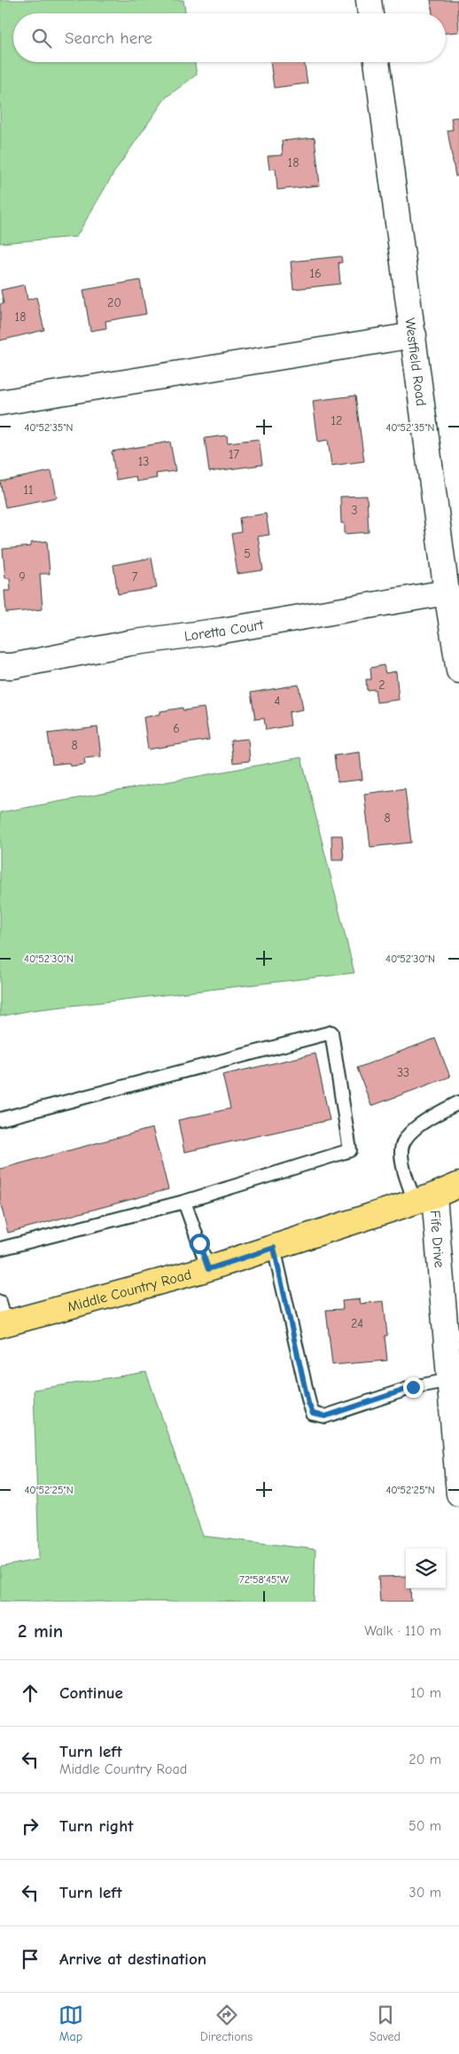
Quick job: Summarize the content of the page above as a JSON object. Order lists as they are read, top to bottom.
{
  "streets": {
    "main road": ["Middle Country Road"],
    "street": ["Westfield Road", "Loretta Court", "Fife Drive"]
  },
  "crossings": [
    ["Westfield Road", "Loretta Court"],
    ["Fife Drive", "Middle Country Road"]
  ],
  "house_numbers": [
    "18",
    "16",
    "20",
    "18",
    "12",
    "17",
    "13",
    "11",
    "3",
    "5",
    "9",
    "7",
    "2",
    "4",
    "6",
    "8",
    "8",
    "33",
    "24"
  ],
  "page": {
    "search": "Search here",
    "heading": ["2 min", "Walk · 110 m"],
    "list": [
      ["Continue", "10 m"],
      ["Turn left", "Middle Country Road", "20 m"],
      ["Turn right", "50 m"],
      ["Turn left", "30 m"],
      "Arrive at destination"
    ],
    "nav": ["Map", "Directions", "Saved"]
  },
  "coordinates": [
    "40°52'35\"N",
    "40°52'30\"N",
    "40°52'25\"N",
    "72°58'45\"W"
  ]
}
